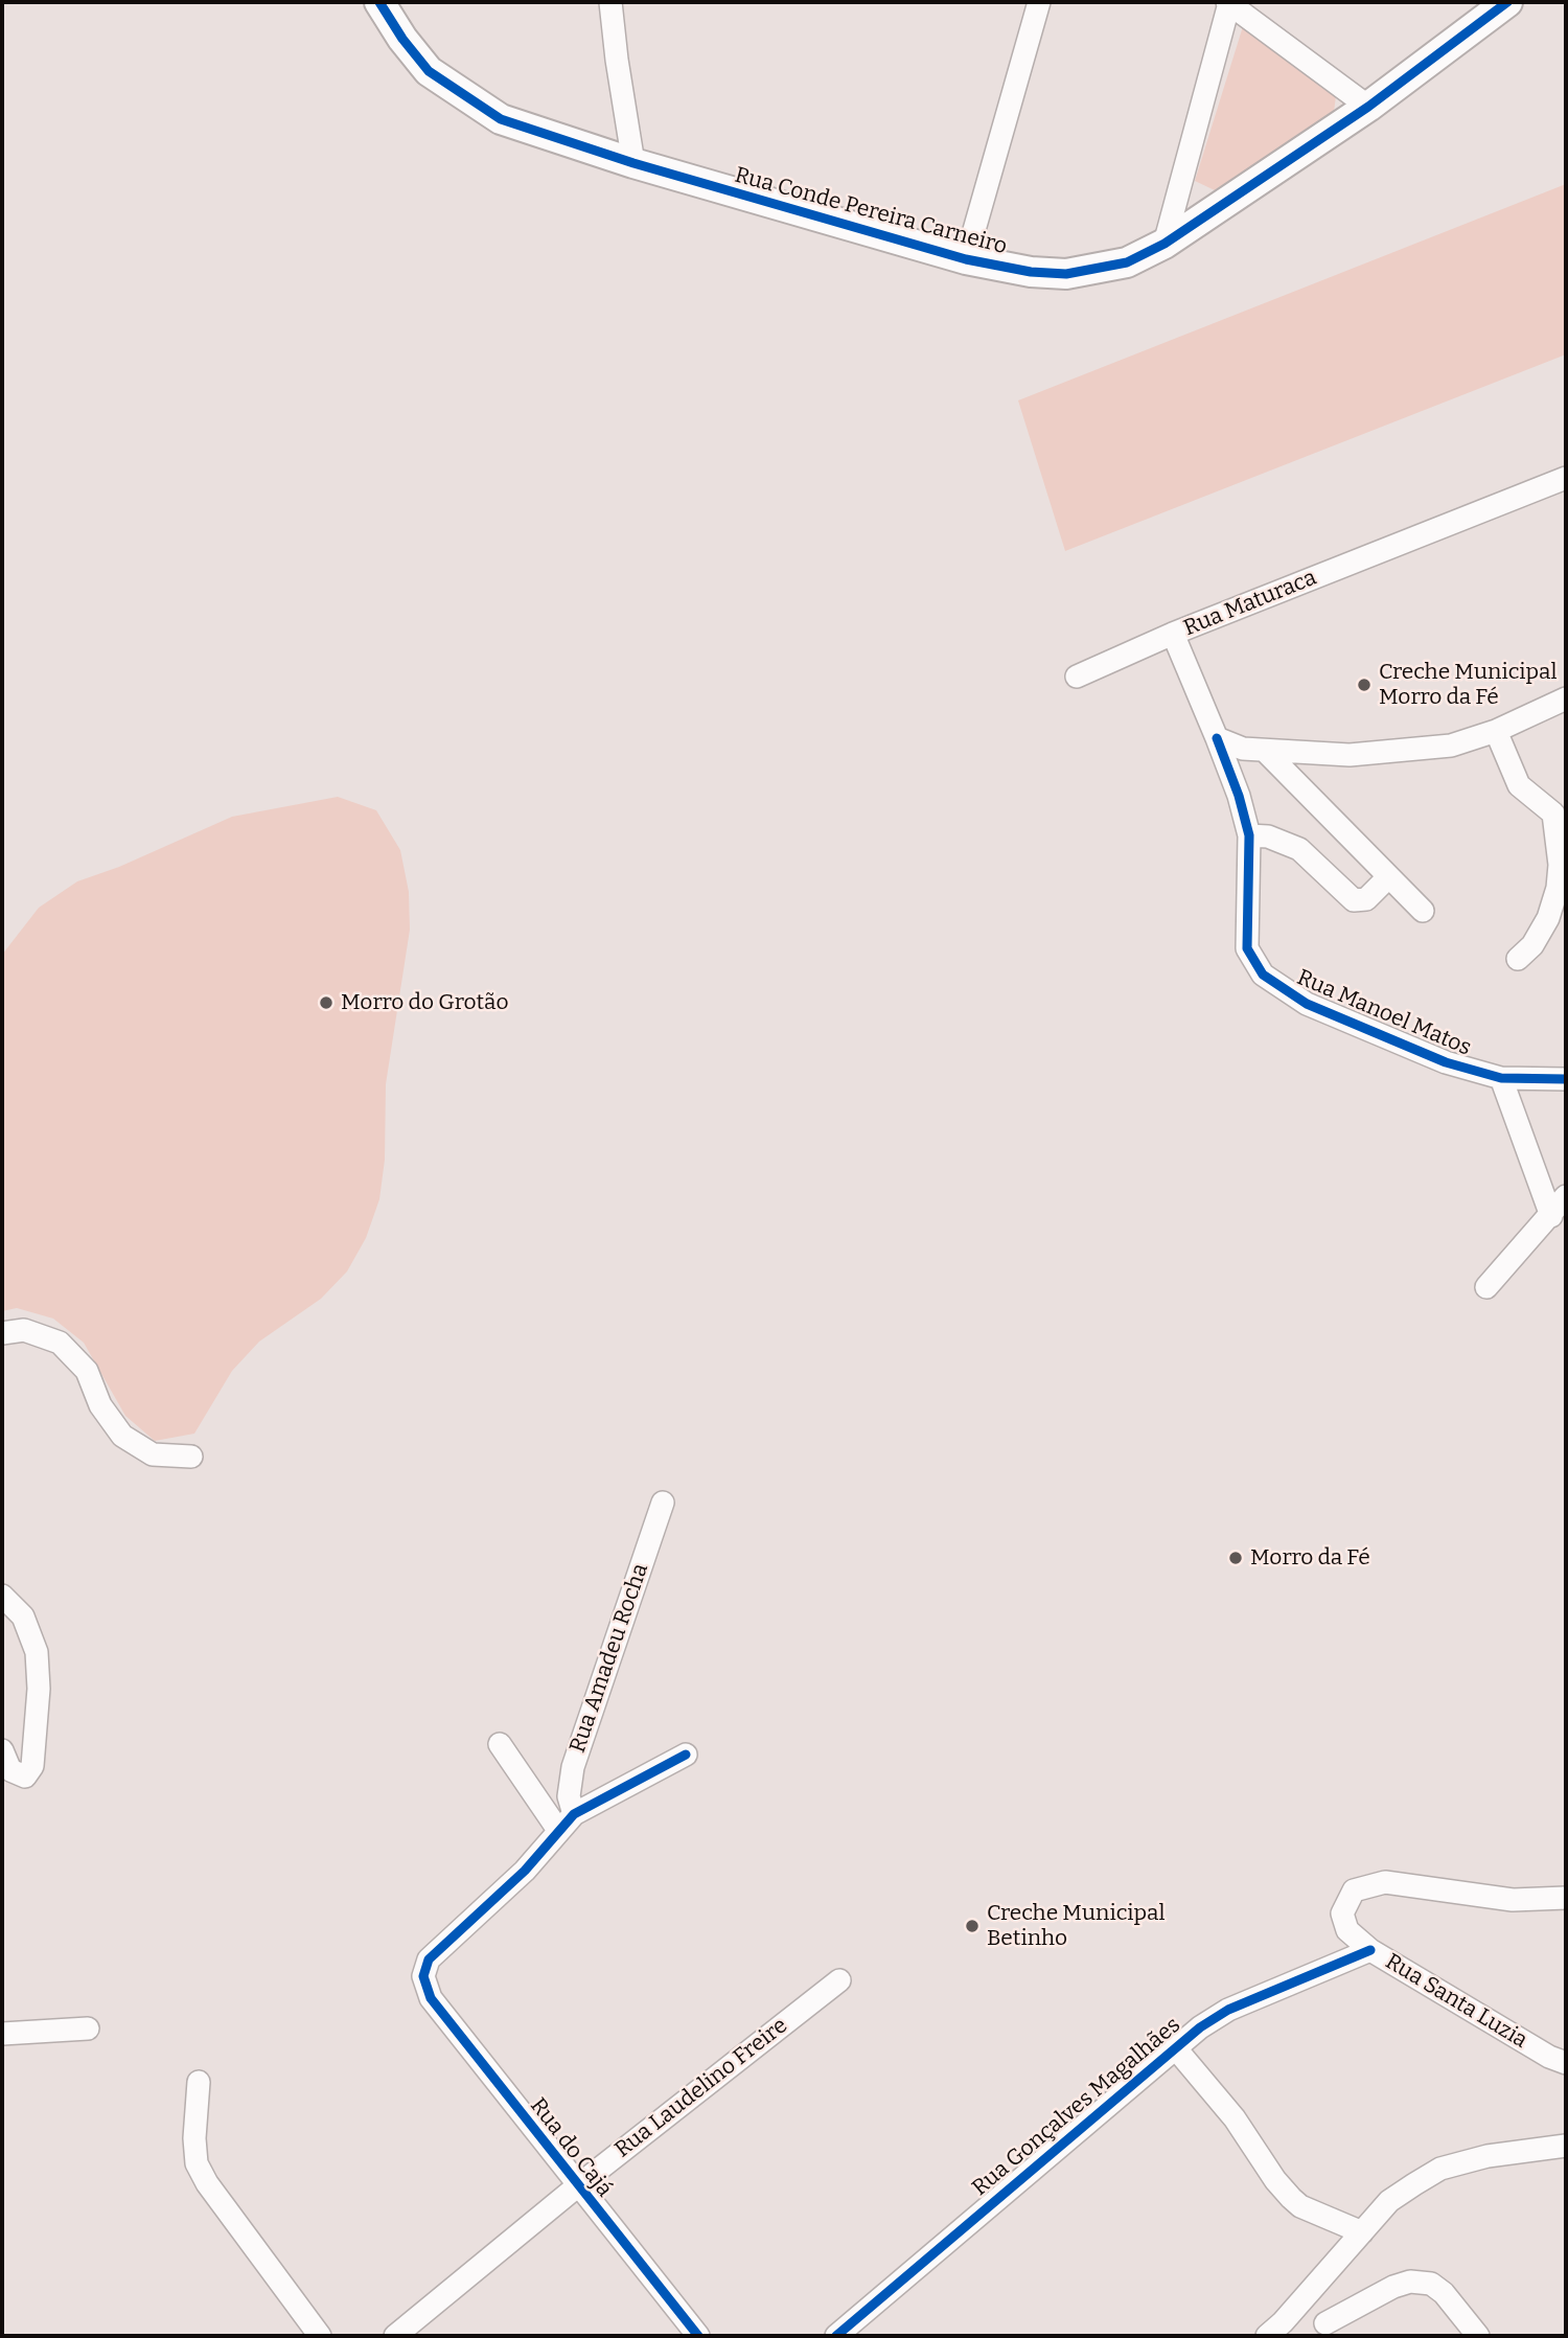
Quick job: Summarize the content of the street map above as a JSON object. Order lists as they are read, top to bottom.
{
  "streets": {
    "street": [
      "Rua Conde Pereira Carneiro",
      "Rua Maturaca",
      "Rua Manoel Matos",
      "Rua Amadeu Rocha",
      "Rua Santa Luzia",
      "Rua Laudelino Freire",
      "Rua Gonçalves Magalhães",
      "Rua do Cajá"
    ]
  },
  "crossings": [
    ["Rua Maturaca", "Rua Manoel Matos"],
    ["Rua Santa Luzia", "Rua Gonçalves Magalhães"],
    ["Rua Laudelino Freire", "Rua do Cajá"]
  ],
  "places": [
    "Creche Municipal Morro da Fé",
    "Morro do Grotão",
    "Morro da Fé",
    "Creche Municipal Betinho"
  ]
}
